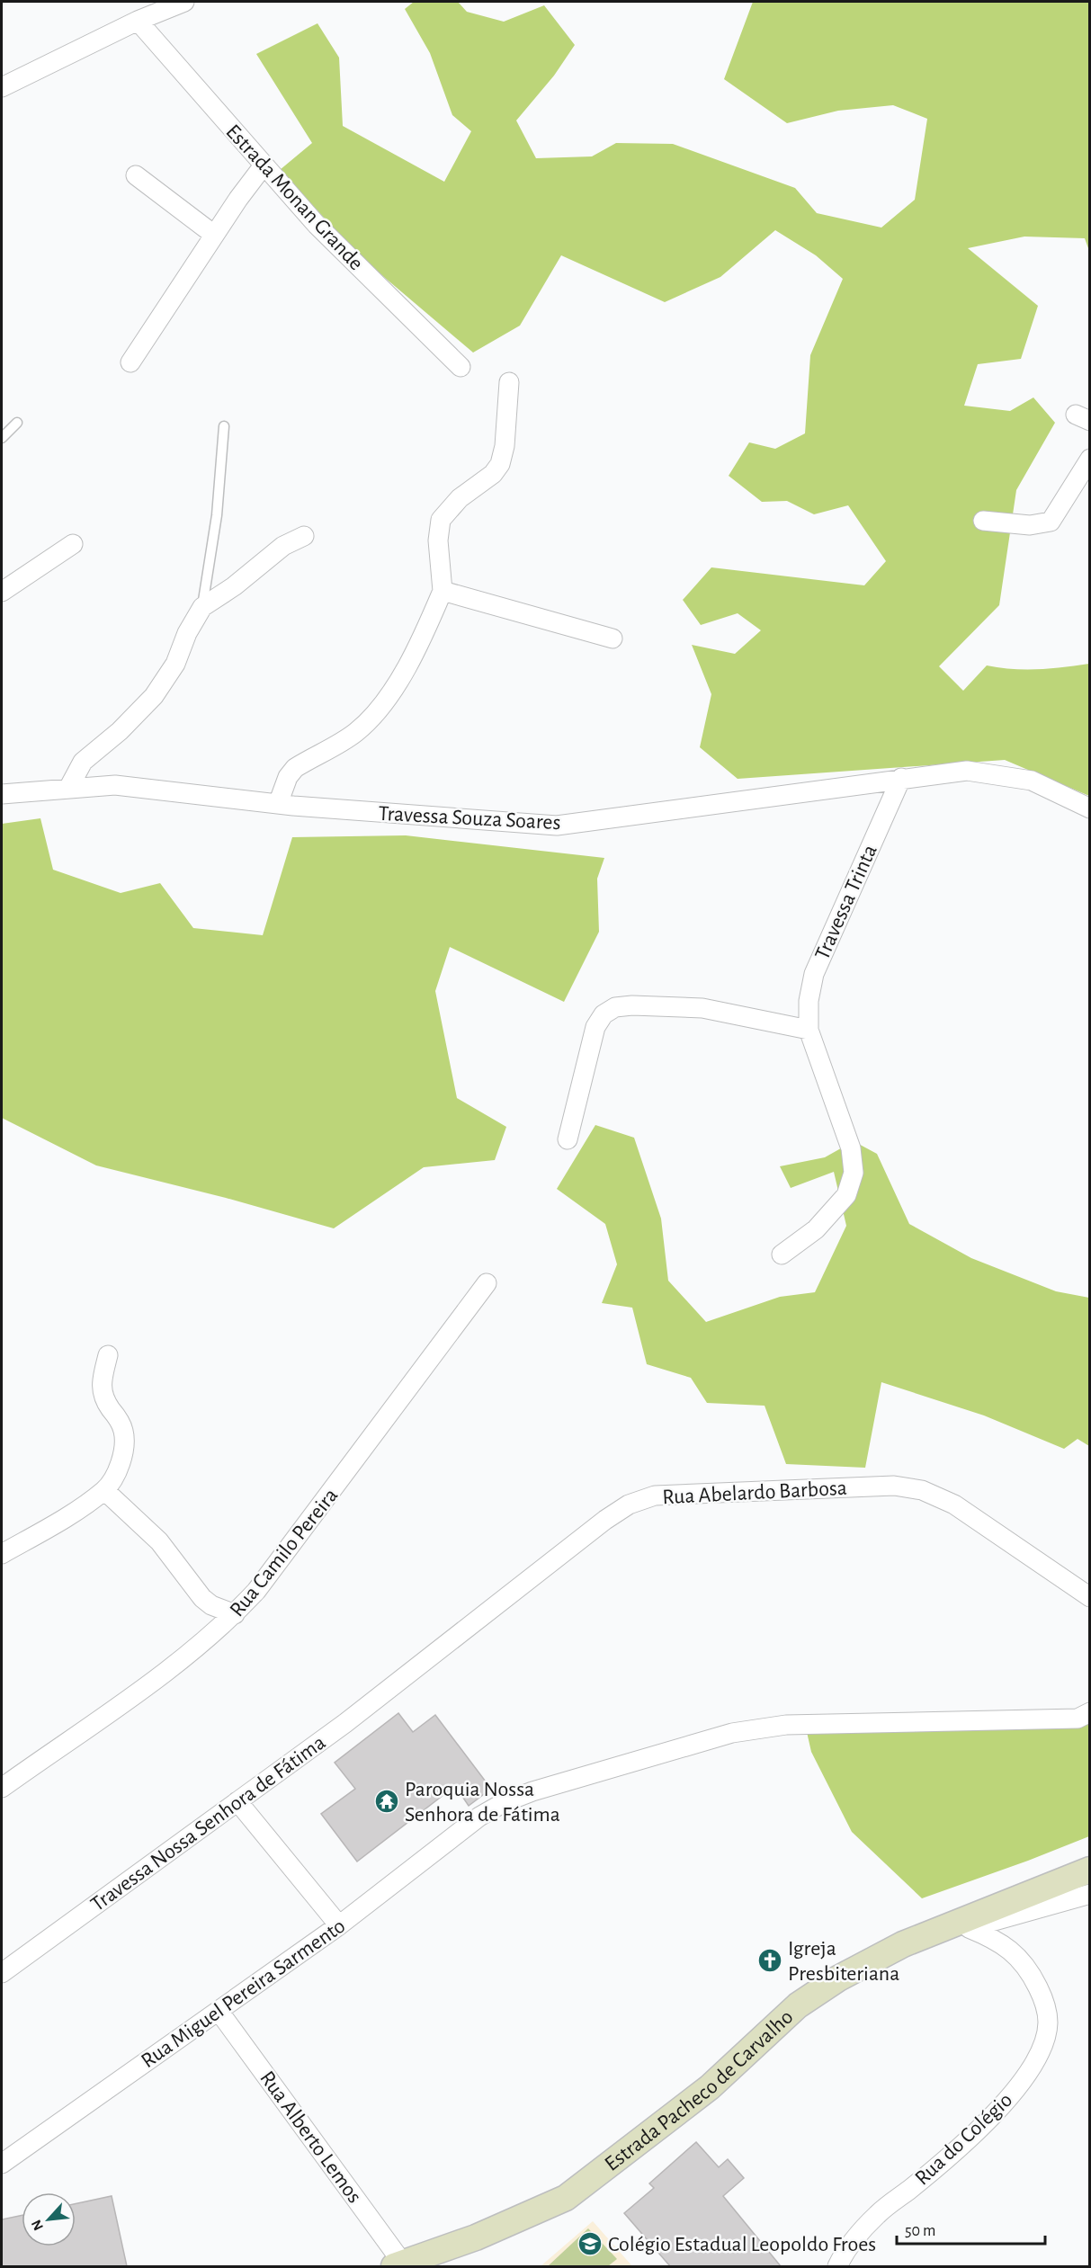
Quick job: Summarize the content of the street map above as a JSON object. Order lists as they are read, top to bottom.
{
  "streets": {
    "main road": ["Estrada Pacheco de Carvalho"],
    "street": [
      "Estrada Monan Grande",
      "Travessa Souza Soares",
      "Travessa Trinta",
      "Rua Abelardo Barbosa",
      "Rua Camilo Pereira",
      "Travessa Nossa Senhora de Fátima",
      "Rua Miguel Pereira Sarmento",
      "Rua Alberto Lemos",
      "Rua do Colégio"
    ]
  },
  "crossings": [
    ["Travessa Souza Soares", "Travessa Trinta"],
    ["Rua Abelardo Barbosa", "Travessa Nossa Senhora de Fátima"],
    ["Rua Miguel Pereira Sarmento", "Rua Alberto Lemos"],
    ["Estrada Pacheco de Carvalho", "Rua Alberto Lemos"]
  ],
  "places": {
    "temple": ["Paroquia Nossa Senhora de Fátima"],
    "church": ["Igreja Presbiteriana"],
    "school or university": ["Colégio Estadual Leopoldo Froes"]
  },
  "scale_bar": "50 m",
  "north": "bottom left"
}
